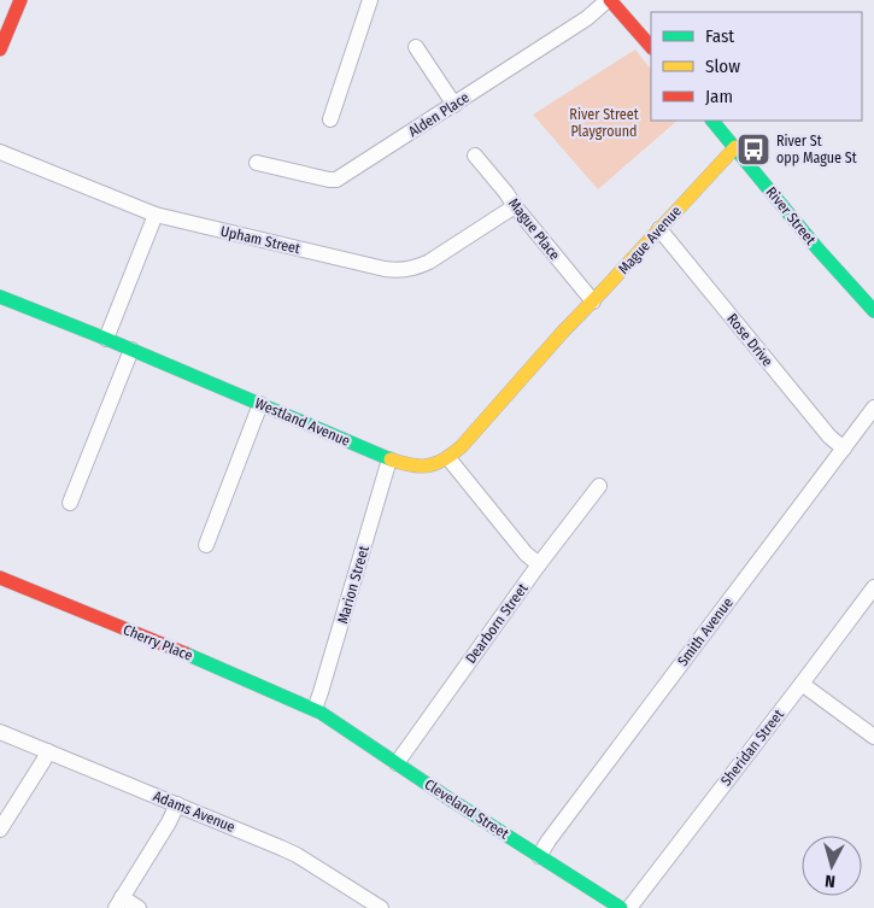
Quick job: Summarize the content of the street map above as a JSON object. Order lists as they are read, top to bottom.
{
  "streets": {
    "street": [
      "Alden Place",
      "River Street",
      "Mague Place",
      "Upham Street",
      "Mague Avenue",
      "Rose Drive",
      "Westland Avenue",
      "Marion Street",
      "Dearborn Street",
      "Smith Avenue",
      "Cherry Place",
      "Sheridan Street",
      "Cleveland Street",
      "Adams Avenue"
    ]
  },
  "crossings": [
    ["River Street", "Mague Avenue"],
    ["Mague Place", "Upham Street"],
    ["Mague Place", "Mague Avenue"],
    ["Mague Avenue", "Rose Drive"],
    ["Mague Avenue", "Westland Avenue"],
    ["Rose Drive", "Smith Avenue"],
    ["Westland Avenue", "Marion Street"],
    ["Marion Street", "Cherry Place"],
    ["Marion Street", "Cleveland Street"],
    ["Dearborn Street", "Cleveland Street"],
    ["Smith Avenue", "Cleveland Street"],
    ["Cherry Place", "Cleveland Street"]
  ],
  "parks": ["River Street Playground"],
  "places": {
    "bus stop": ["River St opp Mague St"]
  },
  "legend": ["Fast", "Slow", "Jam"],
  "north": "bottom"
}
